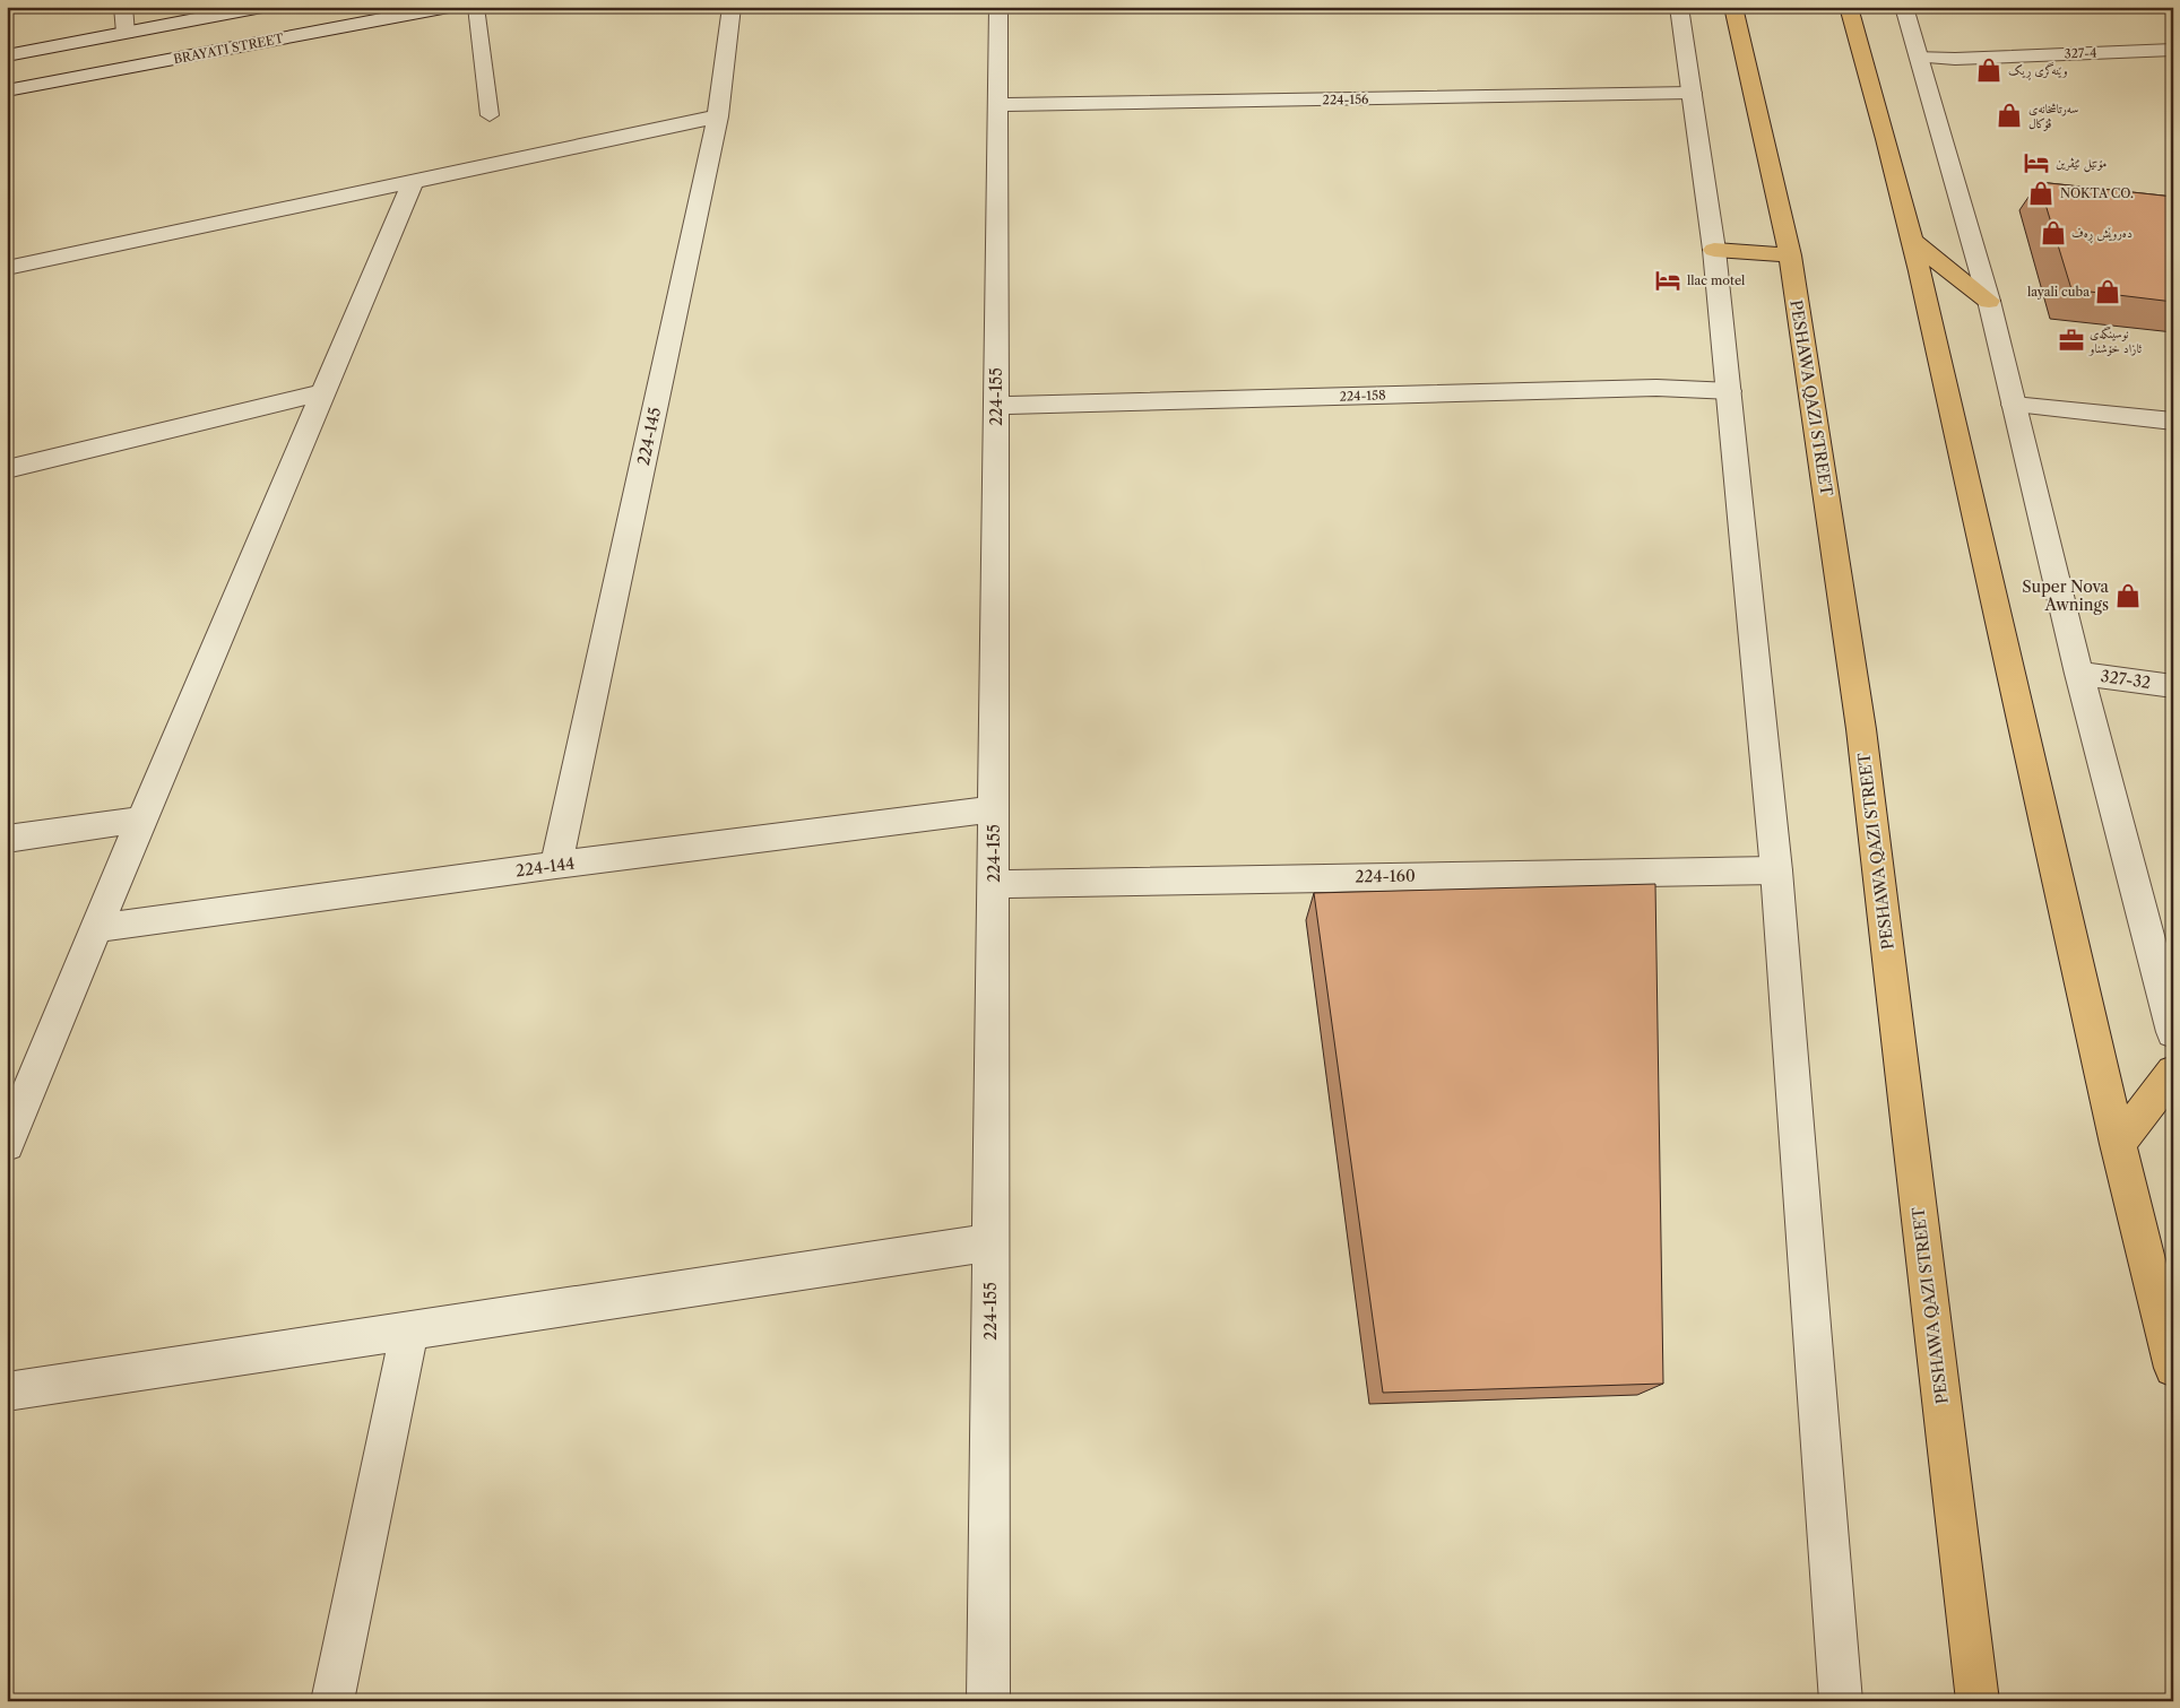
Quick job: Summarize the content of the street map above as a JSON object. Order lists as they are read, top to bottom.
{
  "streets": {
    "highway": ["PESHAWA QAZI STREET"],
    "street": [
      "BRAYATI STREET",
      "327-4",
      "224-156",
      "224-158",
      "224-155",
      "224-145",
      "327-32",
      "224-144",
      "224-160"
    ]
  },
  "crossings": [
    ["224-156", "224-155"],
    ["224-158", "224-155"],
    ["224-155", "224-144"],
    ["224-155", "224-160"],
    ["224-145", "224-144"]
  ],
  "places": {
    "shop": [
      "وێنەگری ڕیک",
      "سەرتاشخانەی ڤۆکال",
      "NOKTA CO.",
      "دەروێش ڕەف",
      "layali cuba",
      "Super Nova Awnings"
    ],
    "hotel": ["مۆتێل ئێڤرین", "llac motel"],
    "office": ["نوسینگەی ئازاد خۆشناو"]
  }
}
